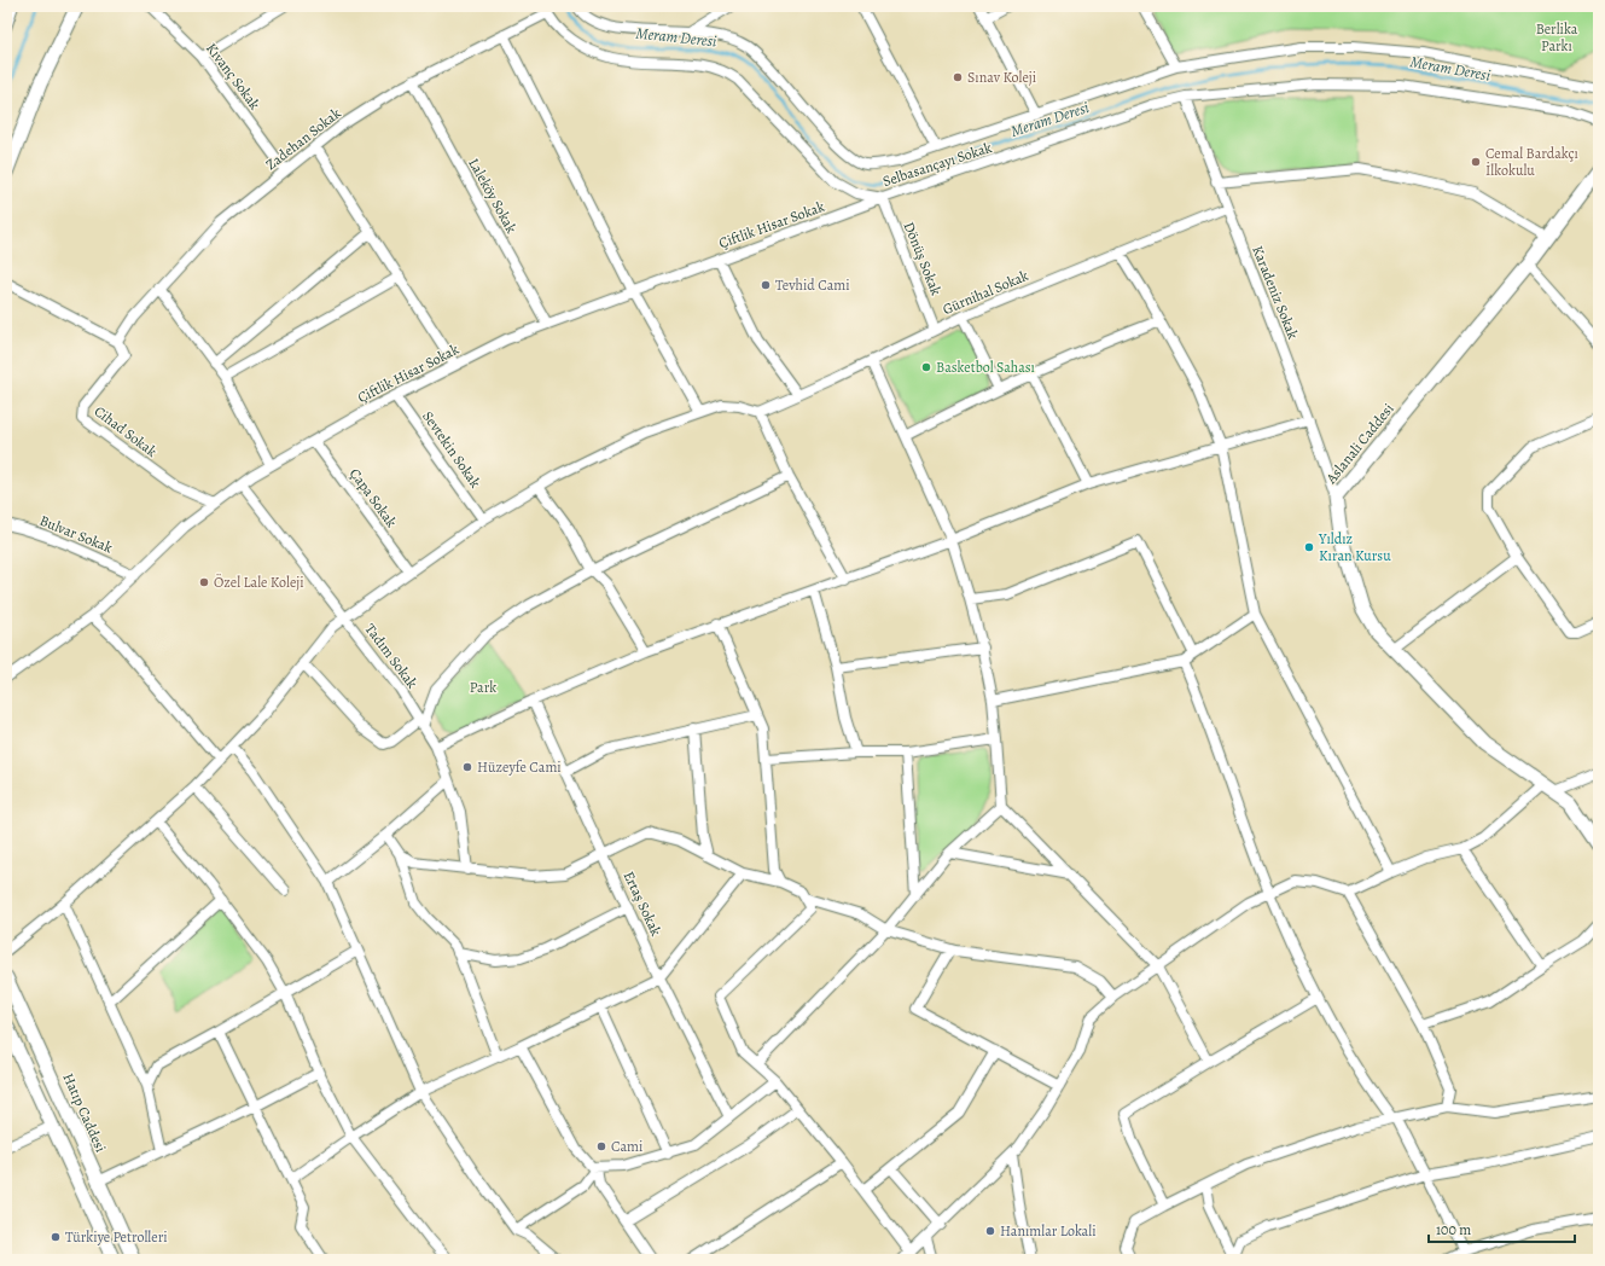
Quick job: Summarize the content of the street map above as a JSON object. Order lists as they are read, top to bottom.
{
  "streets": {
    "street": [
      "Kıvanç Sokak",
      "Zadehan Sokak",
      "Selbasançayı Sokak",
      "Laleköy Sokak",
      "Çiftlik Hisar Sokak",
      "Dönüş Sokak",
      "Gürnihal Sokak",
      "Karadeniz Sokak",
      "Cihad Sokak",
      "Aslanali Caddesi",
      "Sevtekin Sokak",
      "Çapa Sokak",
      "Bulvar Sokak",
      "Tadım Sokak",
      "Ertaş Sokak",
      "Hatıp Caddesi"
    ]
  },
  "crossings": [
    ["Kıvanç Sokak", "Zadehan Sokak"],
    ["Zadehan Sokak", "Selbasançayı Sokak"],
    ["Zadehan Sokak", "Laleköy Sokak"],
    ["Zadehan Sokak", "Cihad Sokak"],
    ["Selbasançayı Sokak", "Çiftlik Hisar Sokak"],
    ["Selbasançayı Sokak", "Dönüş Sokak"],
    ["Selbasançayı Sokak", "Karadeniz Sokak"],
    ["Laleköy Sokak", "Çiftlik Hisar Sokak"],
    ["Çiftlik Hisar Sokak", "Dönüş Sokak"],
    ["Çiftlik Hisar Sokak", "Cihad Sokak"],
    ["Çiftlik Hisar Sokak", "Sevtekin Sokak"],
    ["Çiftlik Hisar Sokak", "Çapa Sokak"],
    ["Çiftlik Hisar Sokak", "Bulvar Sokak"],
    ["Çiftlik Hisar Sokak", "Tadım Sokak"],
    ["Dönüş Sokak", "Gürnihal Sokak"],
    ["Gürnihal Sokak", "Karadeniz Sokak"],
    ["Karadeniz Sokak", "Aslanali Caddesi"]
  ],
  "water": ["Meram Deresi"],
  "parks": ["Berlika Parkı", "Park"],
  "places": [
    "Sınav Koleji",
    "Cemal Bardakçı İlkokulu",
    "Tevhid Cami",
    "Basketbol Sahası",
    "Yıldız Kıran Kursu",
    "Özel Lale Koleji",
    "Hüzeyfe Cami",
    "Cami",
    "Hanımlar Lokali",
    "Türkiye Petrolleri"
  ],
  "scale_bar": "100 m"
}
